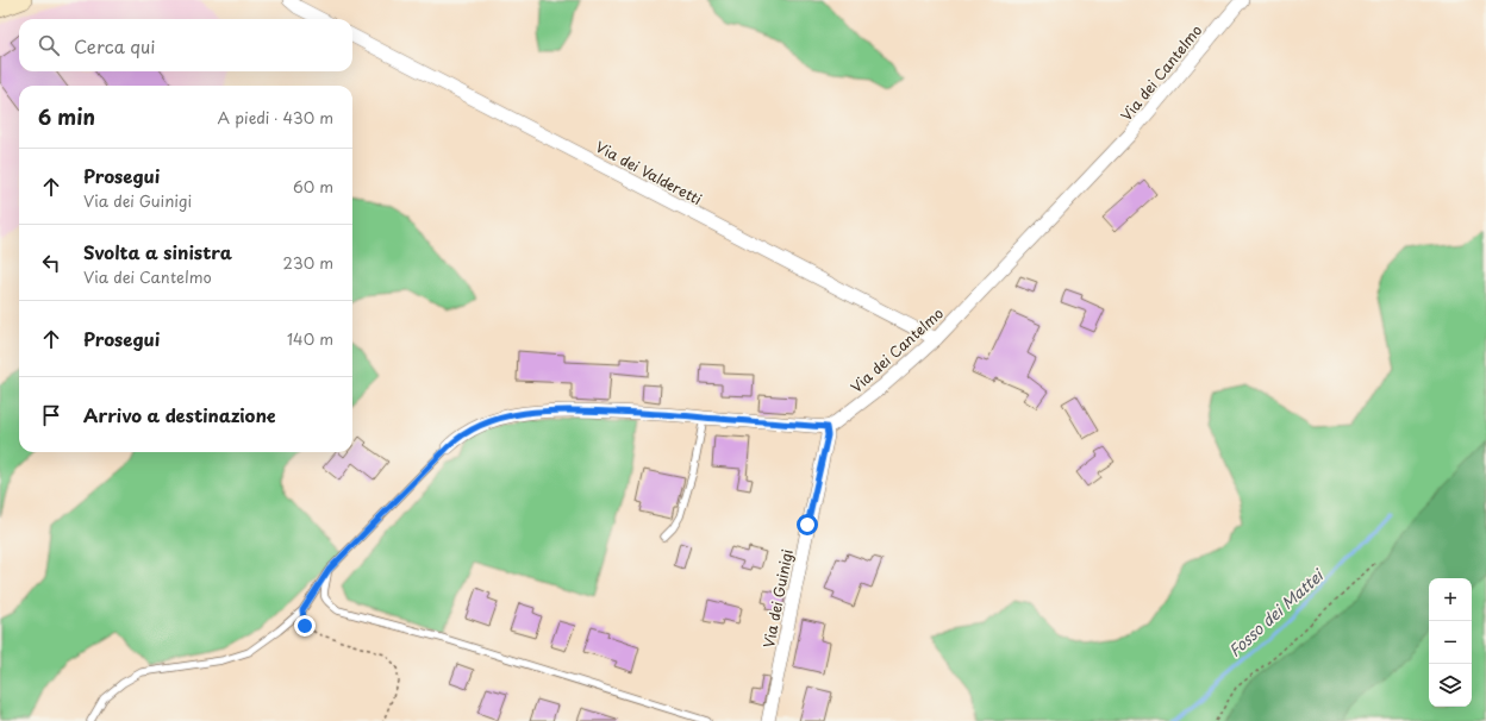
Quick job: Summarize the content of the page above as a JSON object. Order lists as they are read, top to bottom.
{
  "streets": {
    "street": ["Via dei Cantelmo", "Via dei Valderetti", "Via dei Guinigi"]
  },
  "crossings": [
    ["Via dei Cantelmo", "Via dei Valderetti"],
    ["Via dei Cantelmo", "Via dei Guinigi"]
  ],
  "water": ["Fosso dei Mattei"],
  "page": {
    "search": "Cerca qui",
    "heading": ["6 min", "A piedi · 430 m"],
    "list": [
      ["Prosegui", "Via dei Guinigi", "60 m"],
      ["Svolta a sinistra", "Via dei Cantelmo", "230 m"],
      ["Prosegui", "140 m"],
      "Arrivo a destinazione"
    ],
    "map_buttons": ["+", "−"]
  }
}
